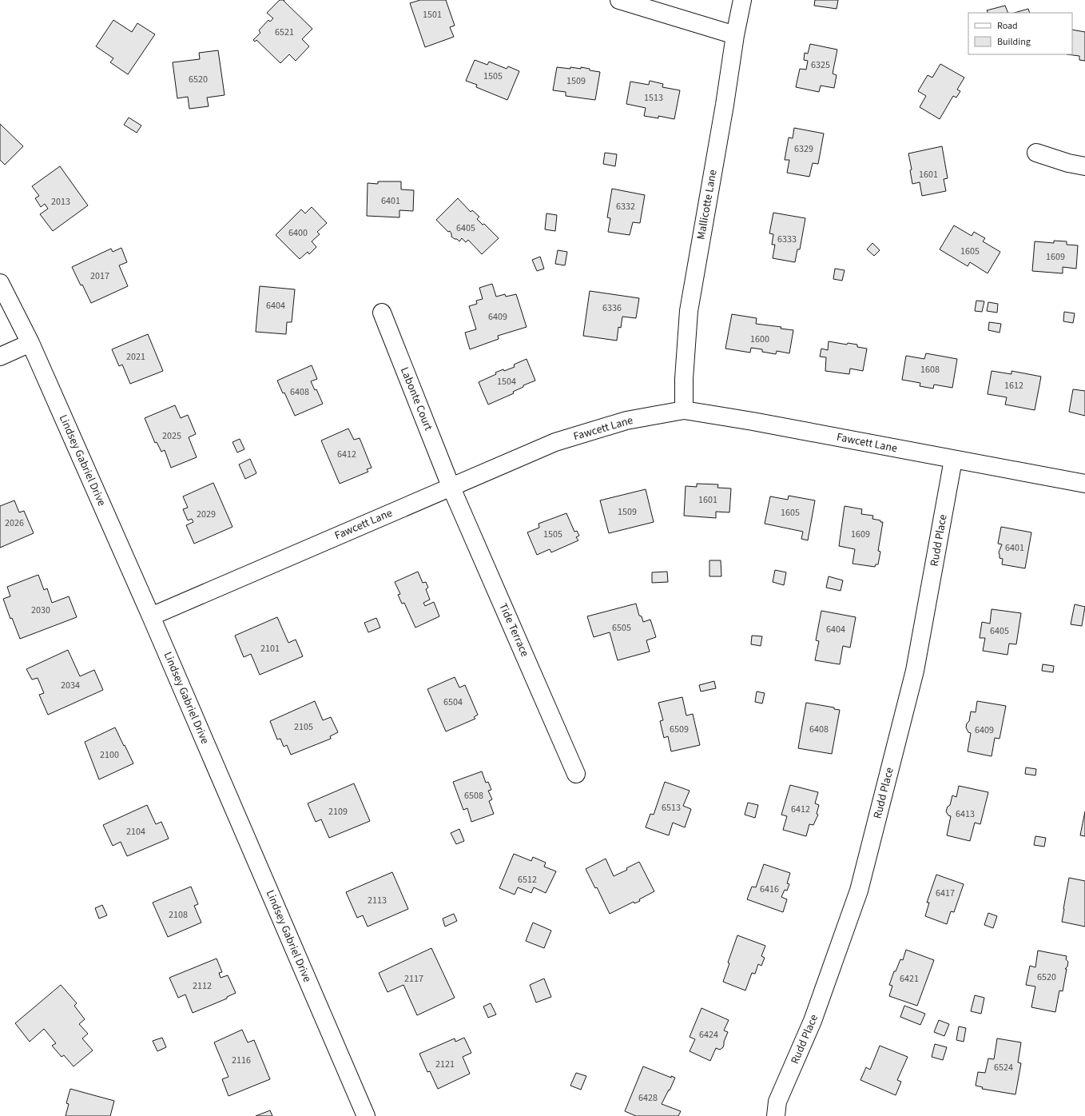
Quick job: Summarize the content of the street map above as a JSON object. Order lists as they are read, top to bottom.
{
  "streets": {
    "street": [
      "Mallicotte Lane",
      "Labonte Court",
      "Fawcett Lane",
      "Lindsey Gabriel Drive",
      "Rudd Place",
      "Tide Terrace"
    ]
  },
  "crossings": [
    ["Mallicotte Lane", "Fawcett Lane"],
    ["Labonte Court", "Fawcett Lane"],
    ["Labonte Court", "Tide Terrace"],
    ["Fawcett Lane", "Lindsey Gabriel Drive"],
    ["Fawcett Lane", "Rudd Place"],
    ["Fawcett Lane", "Tide Terrace"]
  ],
  "house_numbers": [
    "1501",
    "6521",
    "6325",
    "1505",
    "6520",
    "1509",
    "1513",
    "6329",
    "1601",
    "6401",
    "2013",
    "6332",
    "6405",
    "6400",
    "6333",
    "1605",
    "1609",
    "2017",
    "6404",
    "6336",
    "6409",
    "1600",
    "2021",
    "1608",
    "1504",
    "1612",
    "6408",
    "2025",
    "6412",
    "1601",
    "1509",
    "1605",
    "2029",
    "2026",
    "1505",
    "1609",
    "6401",
    "2030",
    "6505",
    "6404",
    "6405",
    "2101",
    "2034",
    "6504",
    "2105",
    "6509",
    "6408",
    "6409",
    "2100",
    "6508",
    "6513",
    "6412",
    "2109",
    "6413",
    "2104",
    "6512",
    "6416",
    "6417",
    "2113",
    "2108",
    "6520",
    "2117",
    "6421",
    "2112",
    "6424",
    "2116",
    "2121",
    "6524",
    "6428"
  ],
  "legend": ["Road", "Building"]
}
